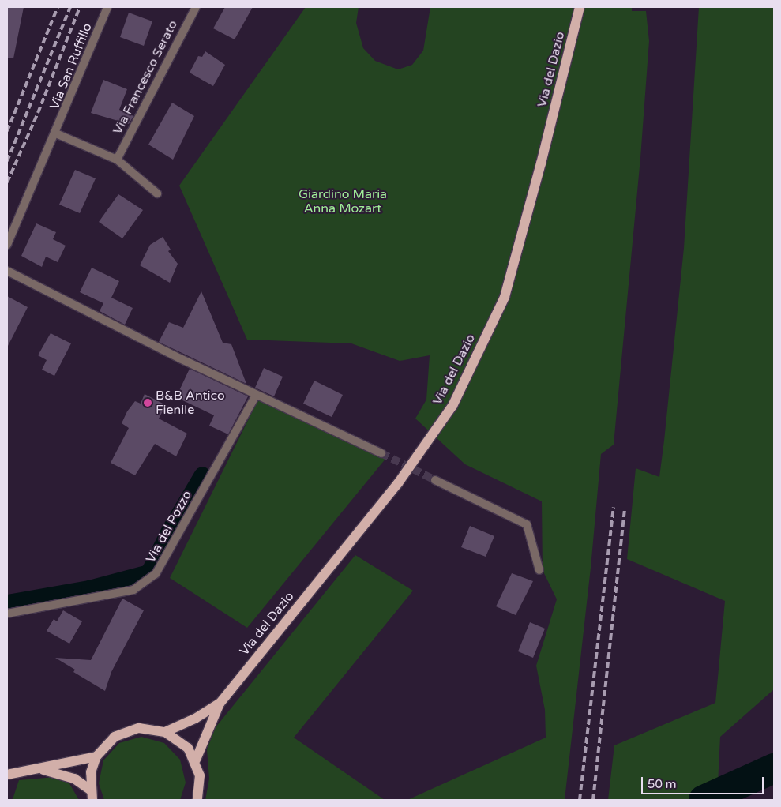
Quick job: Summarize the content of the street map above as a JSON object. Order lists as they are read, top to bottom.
{
  "streets": {
    "main road": ["Via del Dazio"],
    "street": ["Via San Ruffillo", "Via Francesco Serato", "Via del Pozzo"]
  },
  "parks": ["Giardino Maria Anna Mozart"],
  "places": ["B&B Antico Fienile"],
  "scale_bar": "50 m"
}
